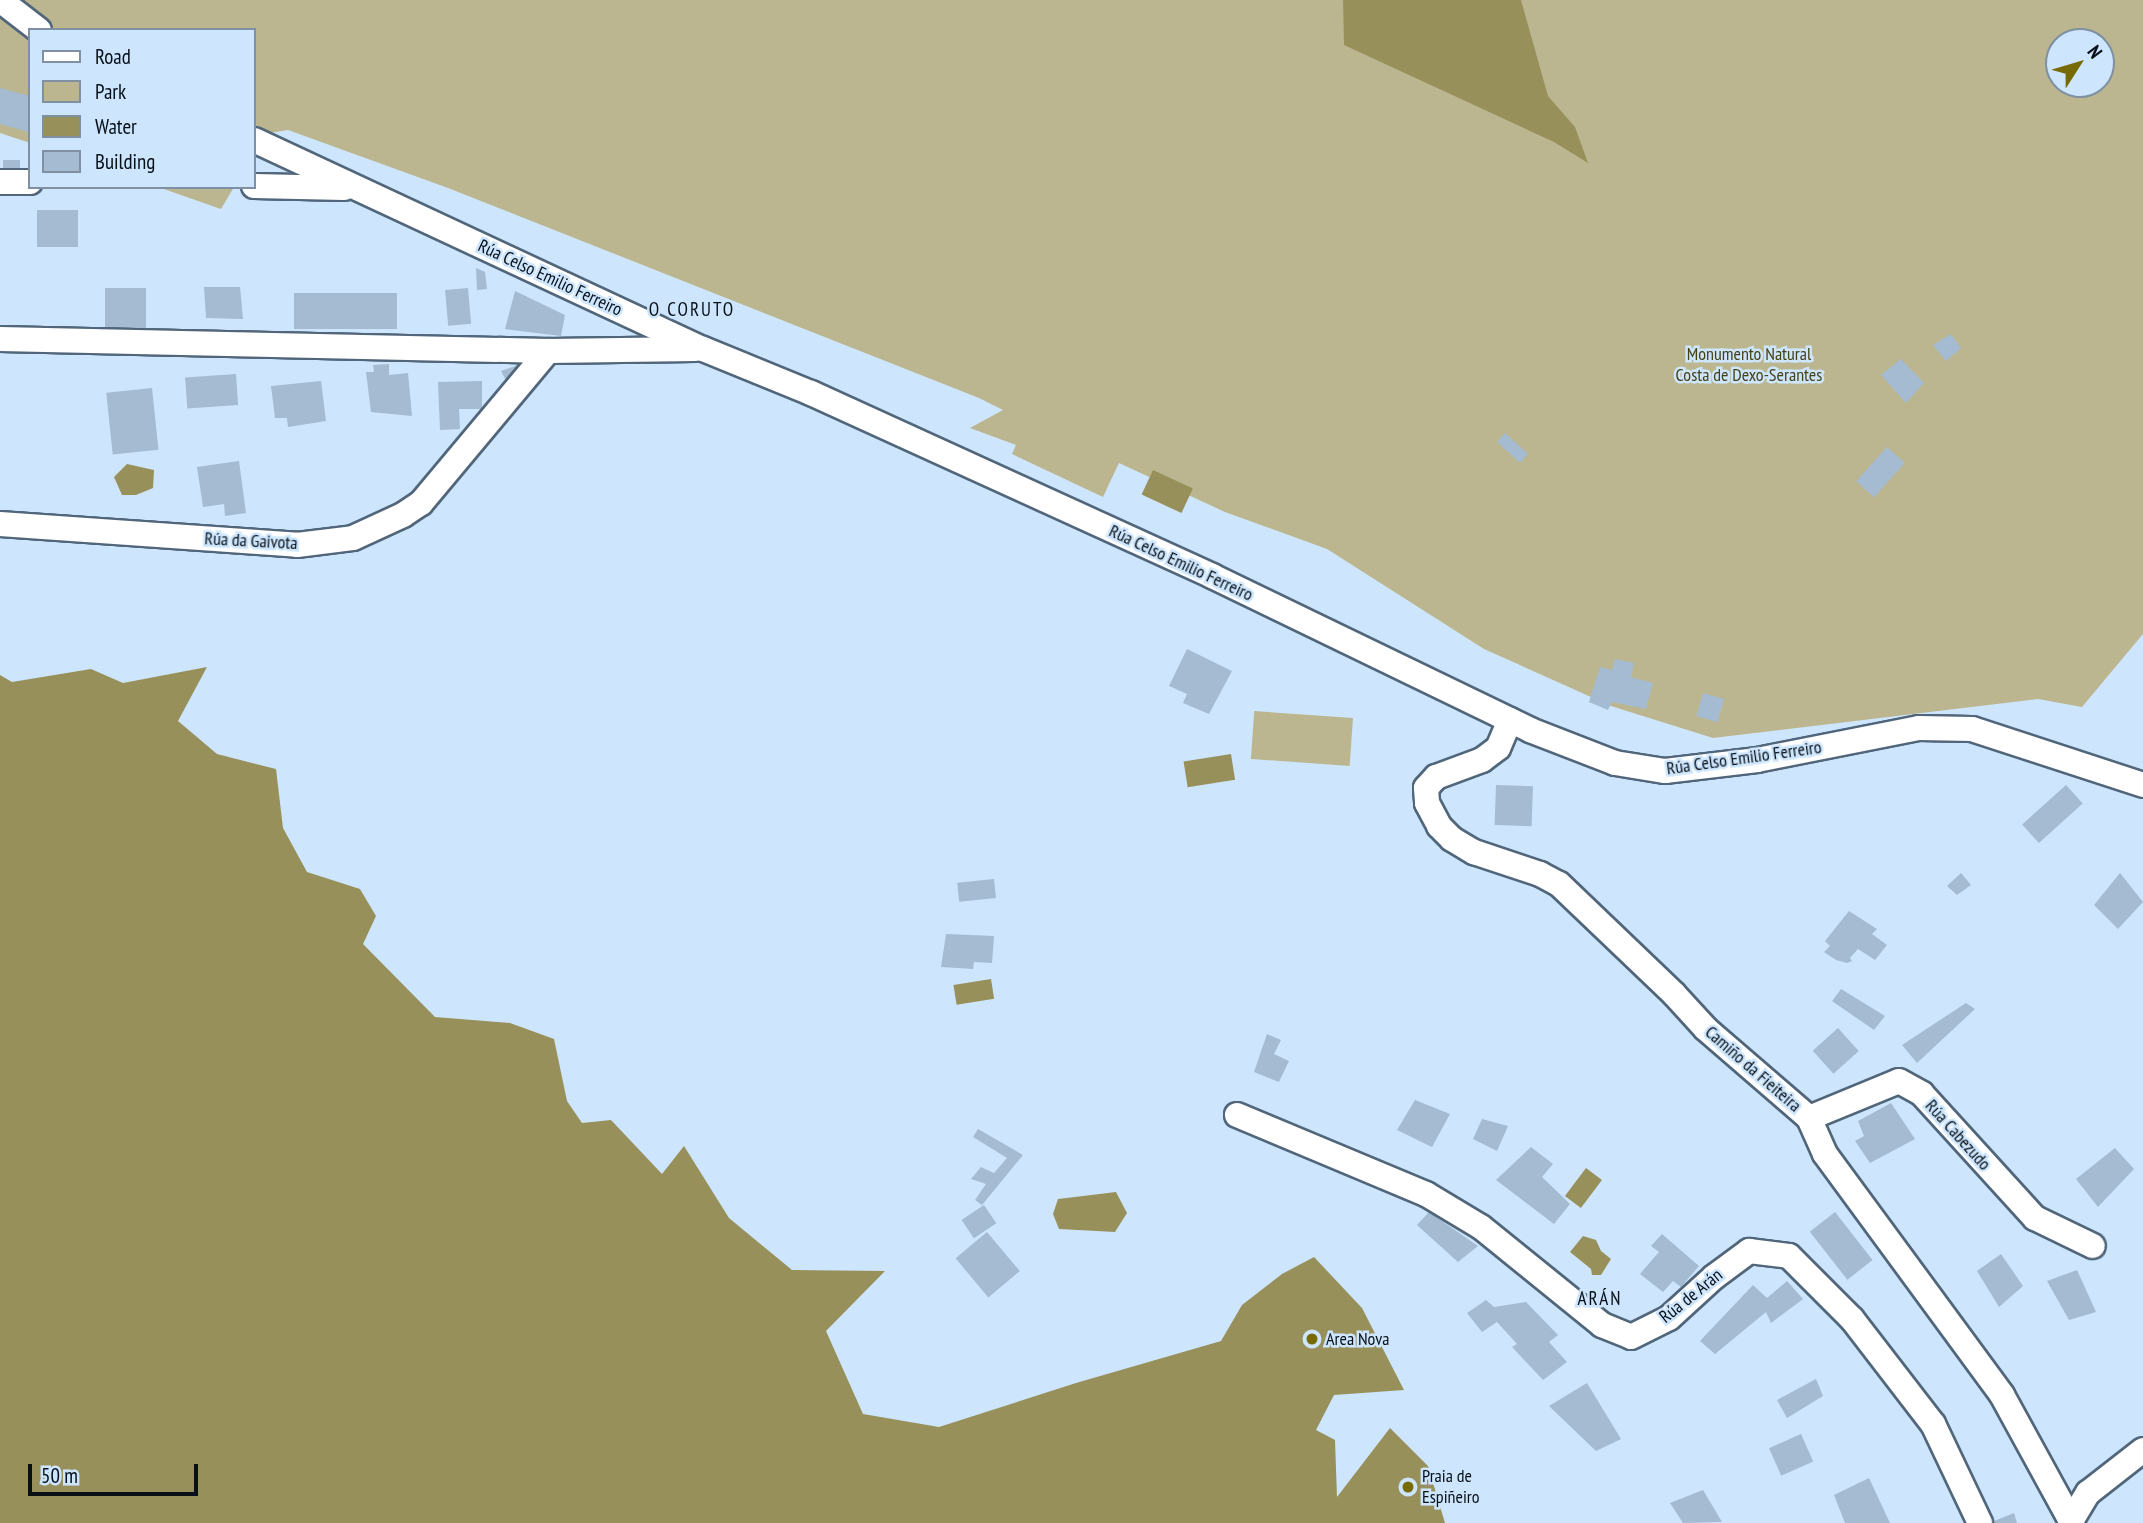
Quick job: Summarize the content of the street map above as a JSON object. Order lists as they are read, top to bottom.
{
  "streets": {
    "street": [
      "Rúa Celso Emilio Ferreiro",
      "Rúa da Gaivota",
      "Camiño da Fieiteira",
      "Rúa Cabezudo",
      "Rúa de Arán"
    ]
  },
  "crossings": [
    ["Rúa Celso Emilio Ferreiro", "Camiño da Fieiteira"],
    ["Camiño da Fieiteira", "Rúa Cabezudo"]
  ],
  "districts": ["O CORUTO", "ARÁN"],
  "parks": ["Monumento Natural Costa de Dexo-Serantes"],
  "places": ["Area Nova", "Praia de Espiñeiro"],
  "legend": [
    "Road",
    "Park",
    "Water",
    "Building"
  ],
  "scale_bar": "50 m",
  "north": "top right"
}
